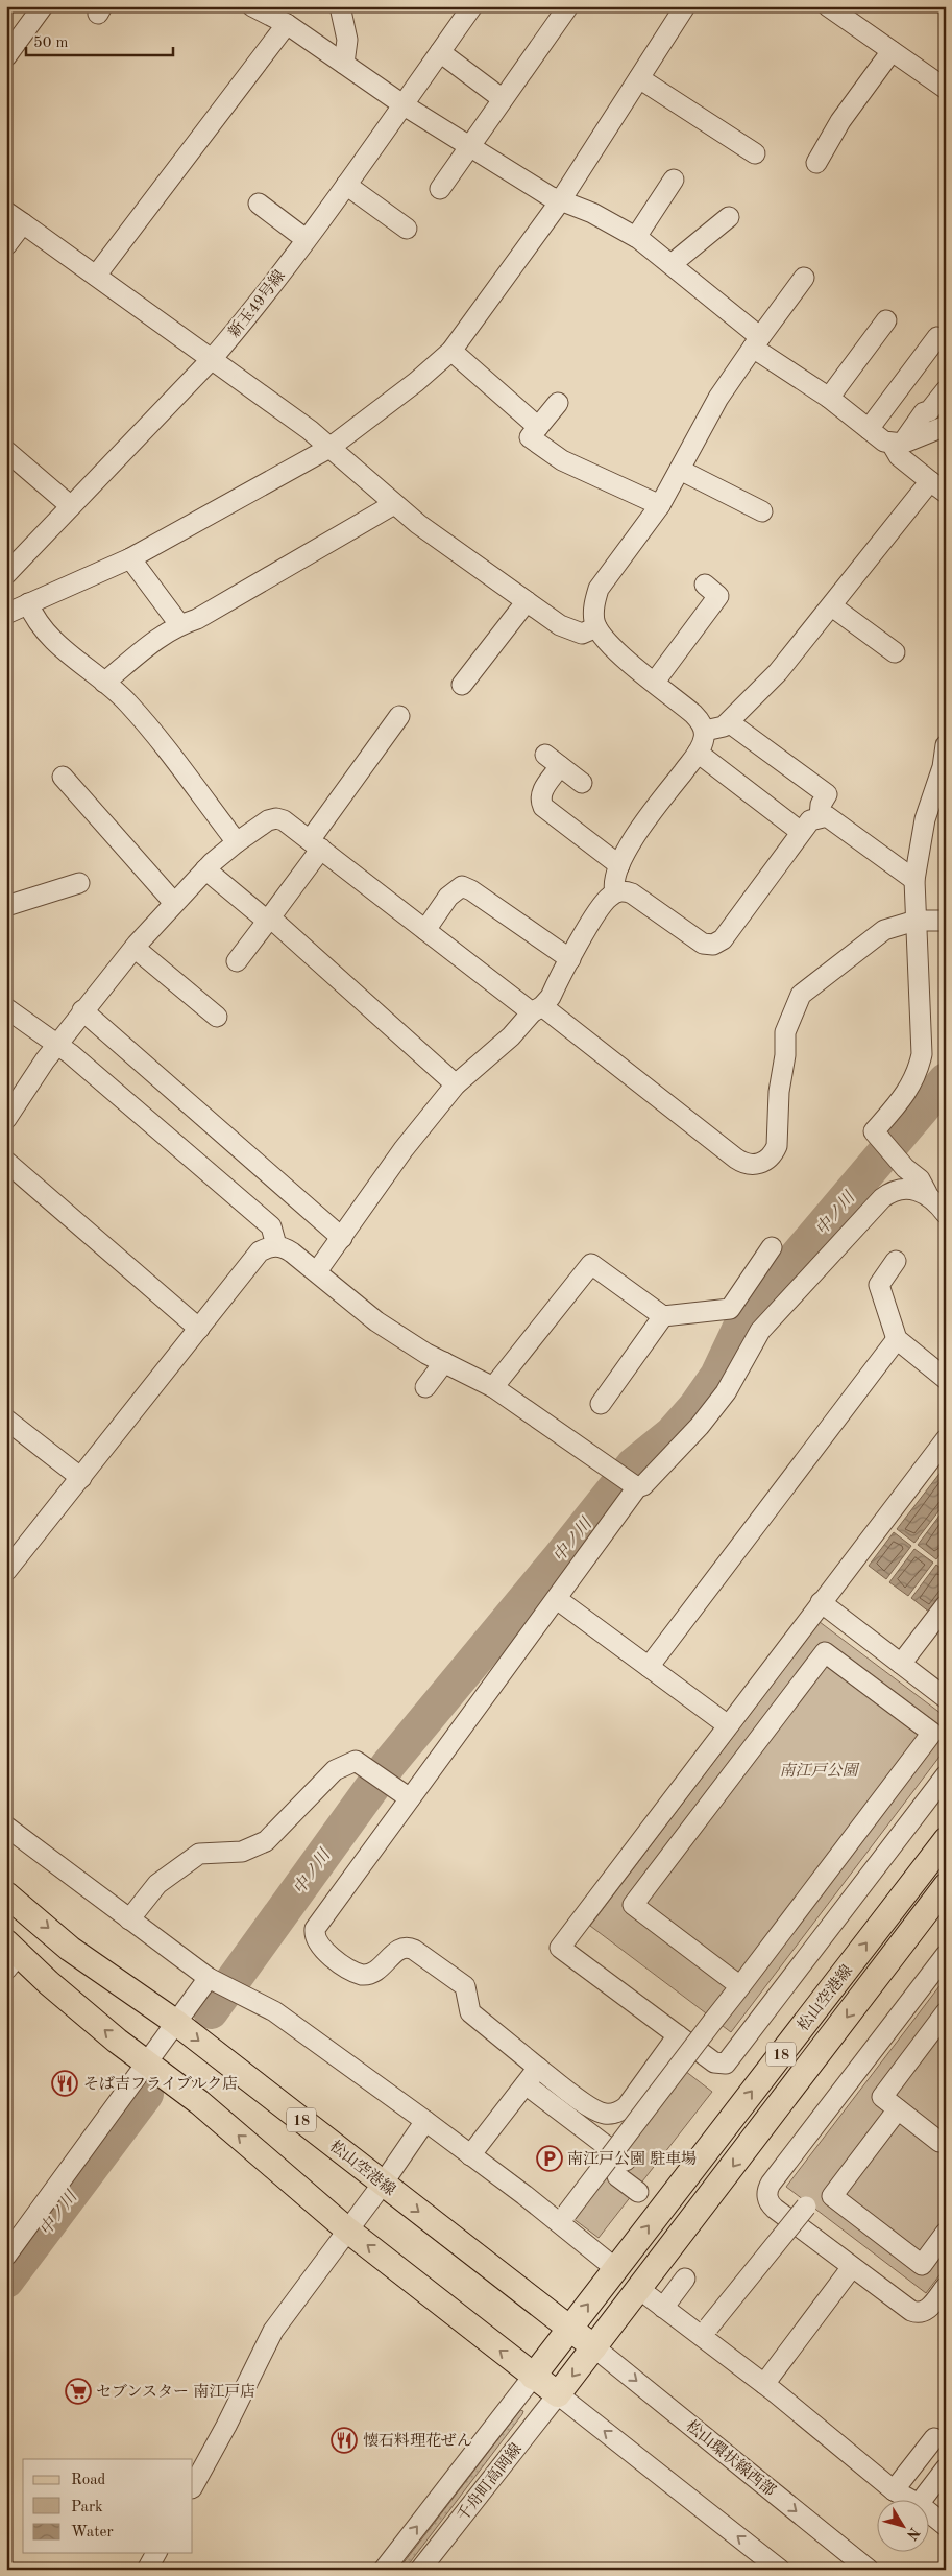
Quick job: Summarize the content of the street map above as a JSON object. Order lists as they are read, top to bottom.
{
  "streets": {
    "main road": ["松山空港線", "18"],
    "street": ["新玉49号線", "松山環状線西部", "千舟町高岡線"]
  },
  "crossings": [
    ["松山空港線", "松山環状線西部"],
    ["松山空港線", "千舟町高岡線"]
  ],
  "water": ["中ノ川"],
  "parks": ["南江戸公園"],
  "places": {
    "restaurant": ["そば吉フライブルク店", "懐石料理花ぜん"],
    "parking": ["南江戸公園 駐車場"],
    "supermarket": ["セブンスター 南江戸店"]
  },
  "legend": ["Road", "Park", "Water"],
  "scale_bar": "50 m",
  "north": "bottom right"
}
